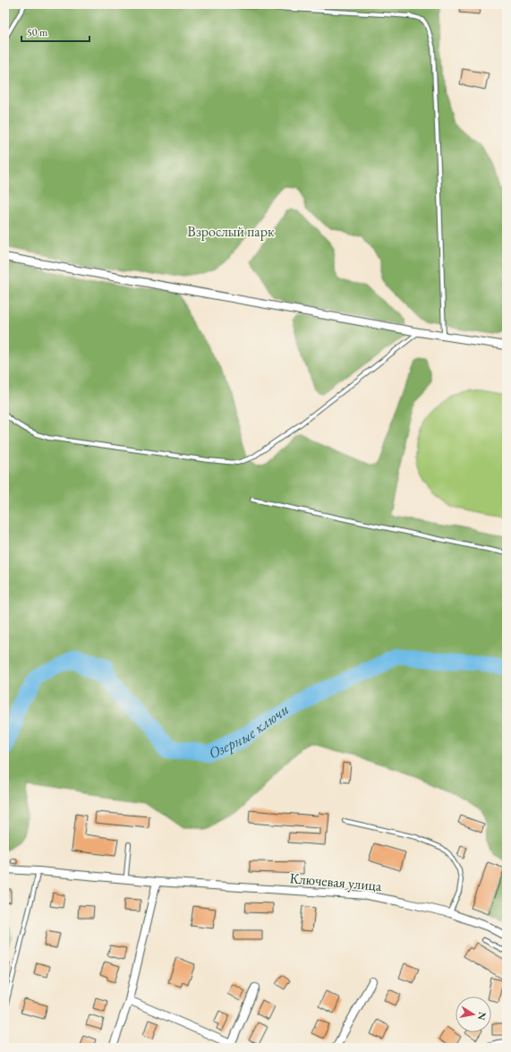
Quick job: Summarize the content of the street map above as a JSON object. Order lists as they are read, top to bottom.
{
  "streets": {
    "street": ["Ключевая улица"]
  },
  "water": ["Озерные ключи"],
  "parks": ["Взрослый парк"],
  "scale_bar": "50 m",
  "north": "right"
}
